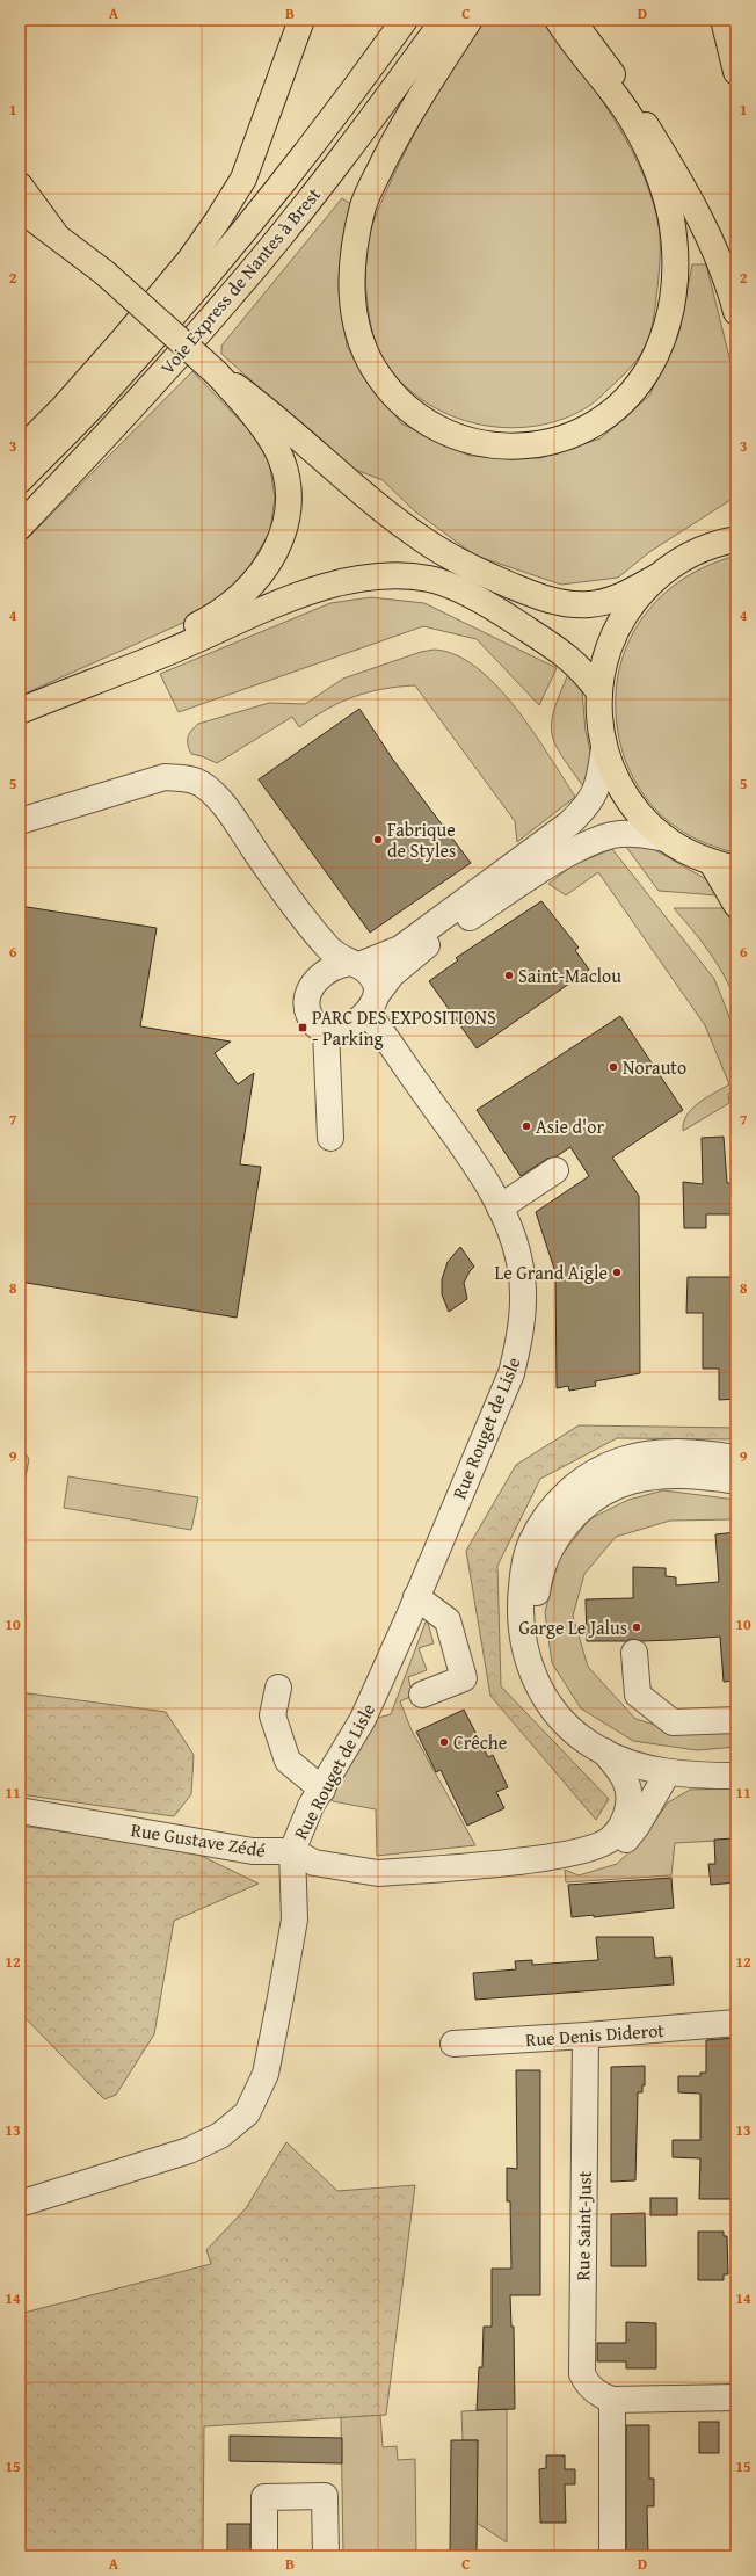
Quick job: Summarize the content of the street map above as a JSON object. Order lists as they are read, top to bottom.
{
  "streets": {
    "main road": ["Voie Express de Nantes à Brest"],
    "street": [
      "Rue Rouget de Lisle",
      "Rue Gustave Zédé",
      "Rue Denis Diderot",
      "Rue Saint-Just"
    ]
  },
  "crossings": [
    ["Rue Rouget de Lisle", "Rue Gustave Zédé"],
    ["Rue Denis Diderot", "Rue Saint-Just"]
  ],
  "places": {
    "other": [
      "Fabrique de Styles",
      "Saint-Maclou",
      "Norauto",
      "Asie d'or",
      "Le Grand Aigle",
      "Garge Le Jalus",
      "Crêche"
    ],
    "transit": ["PARC DES EXPOSITIONS - Parking"]
  },
  "grid": {
    "columns": [
      "A",
      "B",
      "C",
      "D"
    ],
    "rows": [
      "1",
      "2",
      "3",
      "4",
      "5",
      "6",
      "7",
      "8",
      "9",
      "10",
      "11",
      "12",
      "13",
      "14",
      "15"
    ]
  }
}
